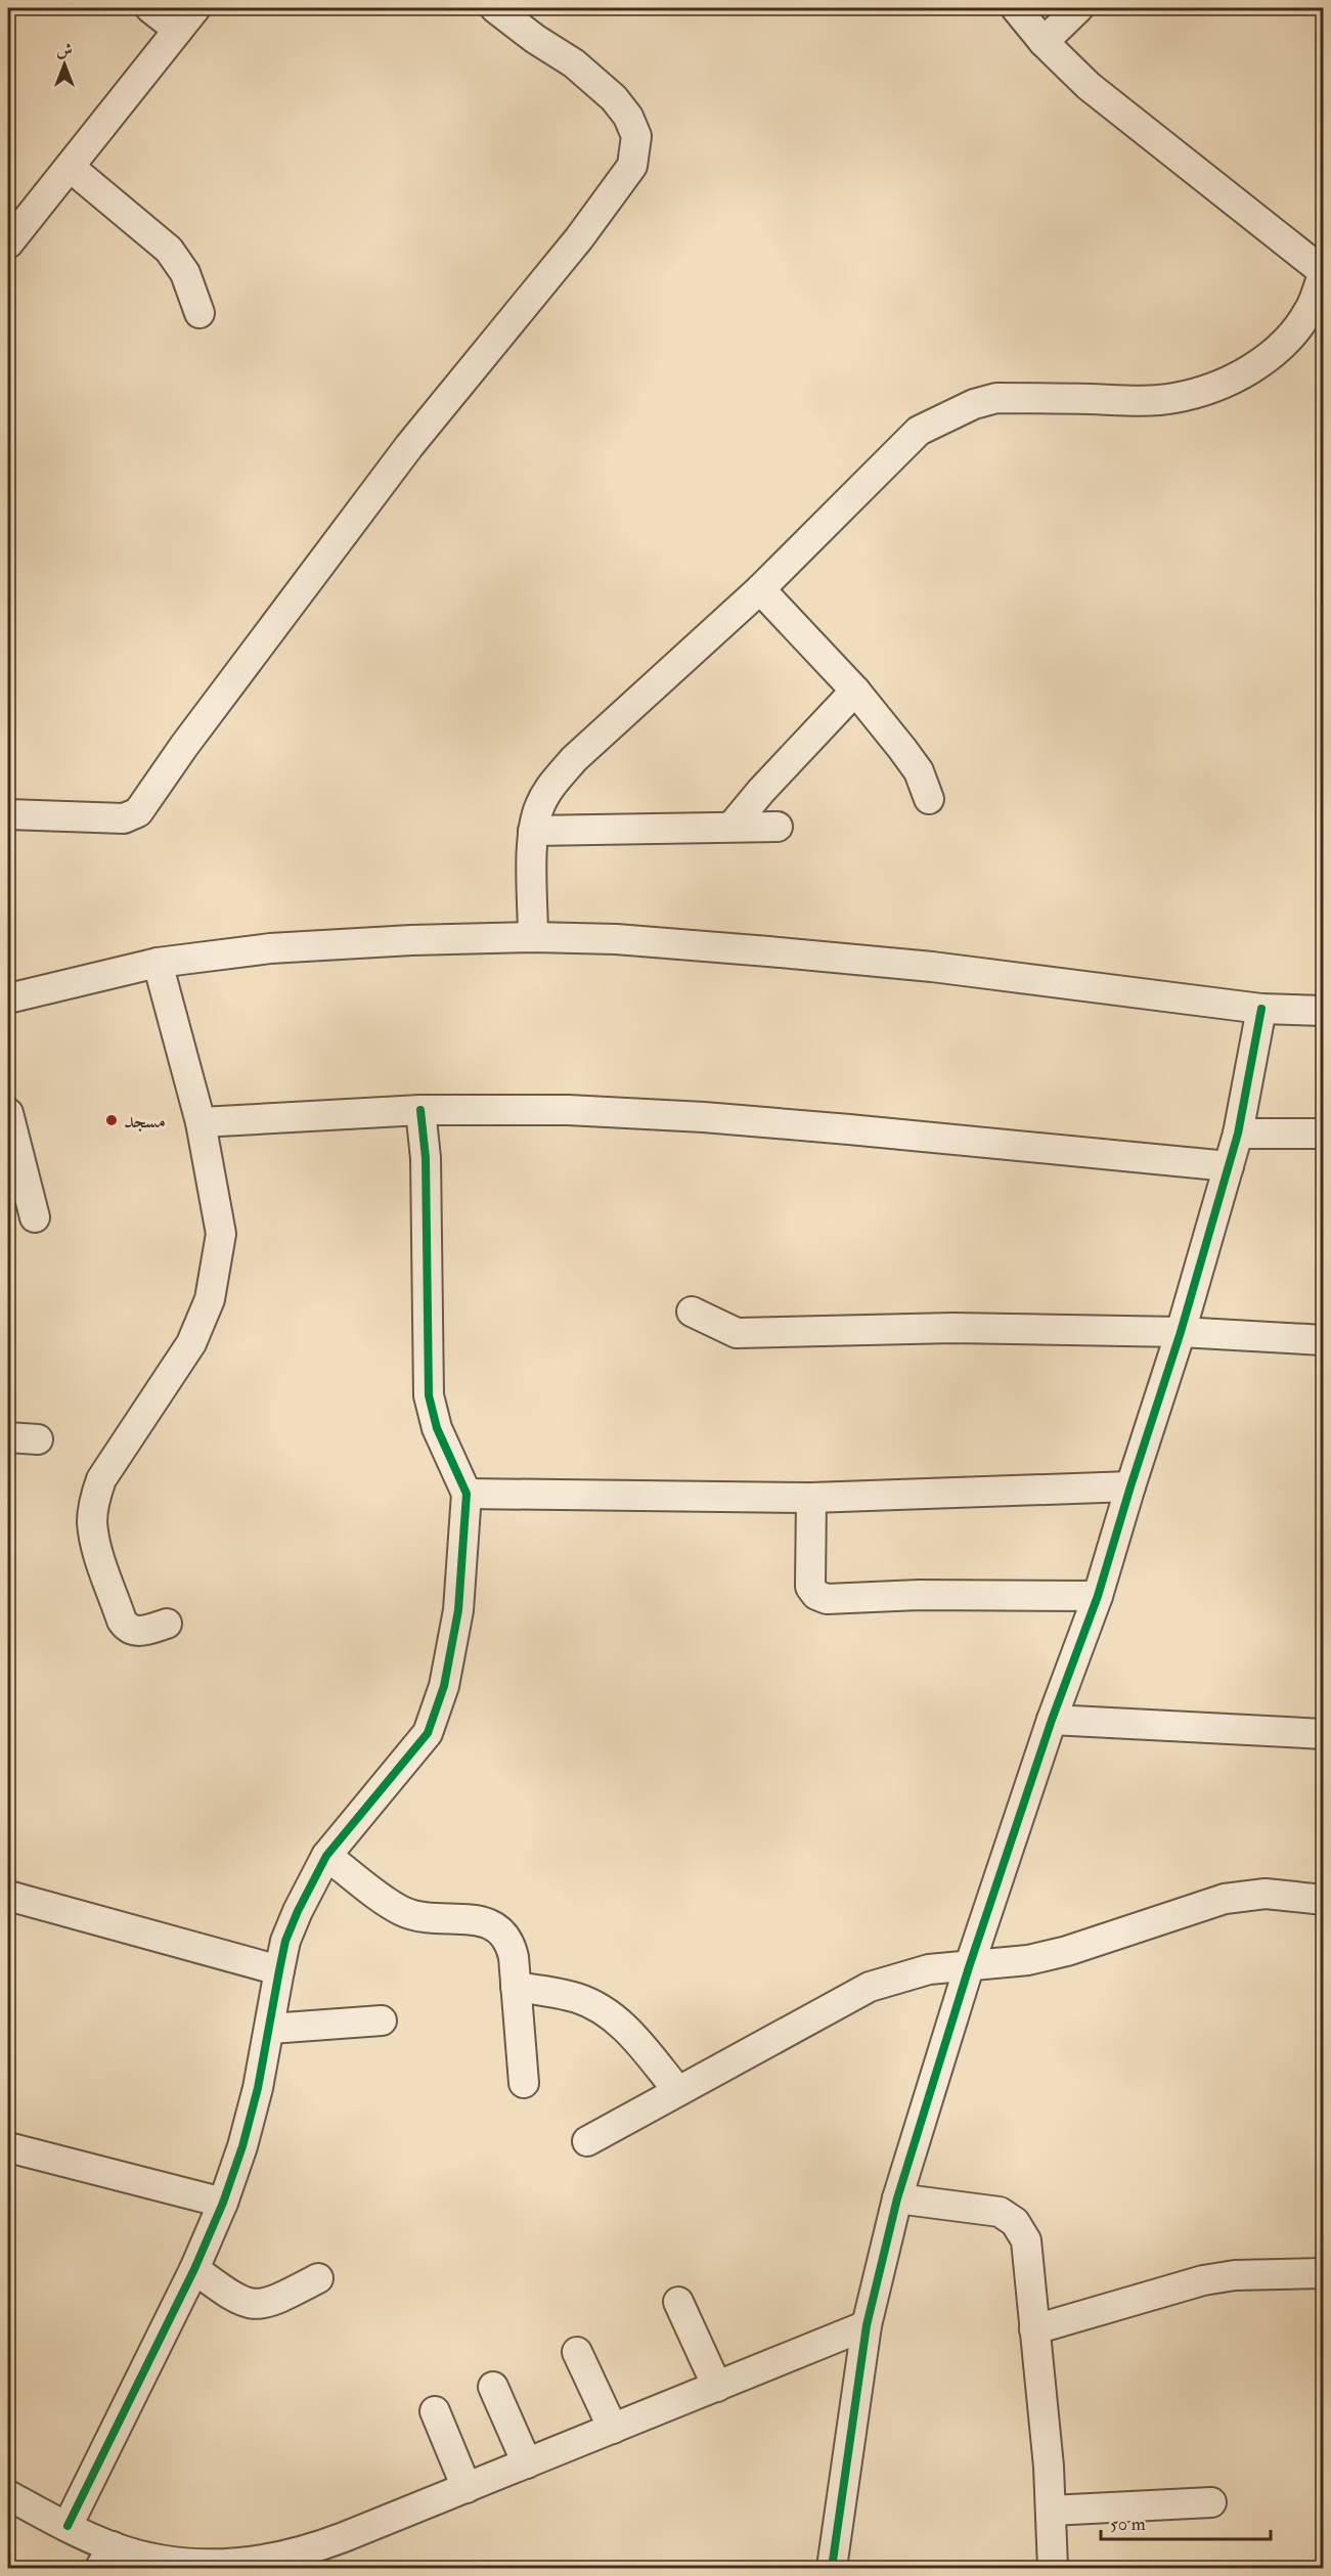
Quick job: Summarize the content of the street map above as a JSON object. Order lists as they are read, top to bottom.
{
  "places": ["مسجد"],
  "scale_bar": "50 m",
  "north": "top"
}
